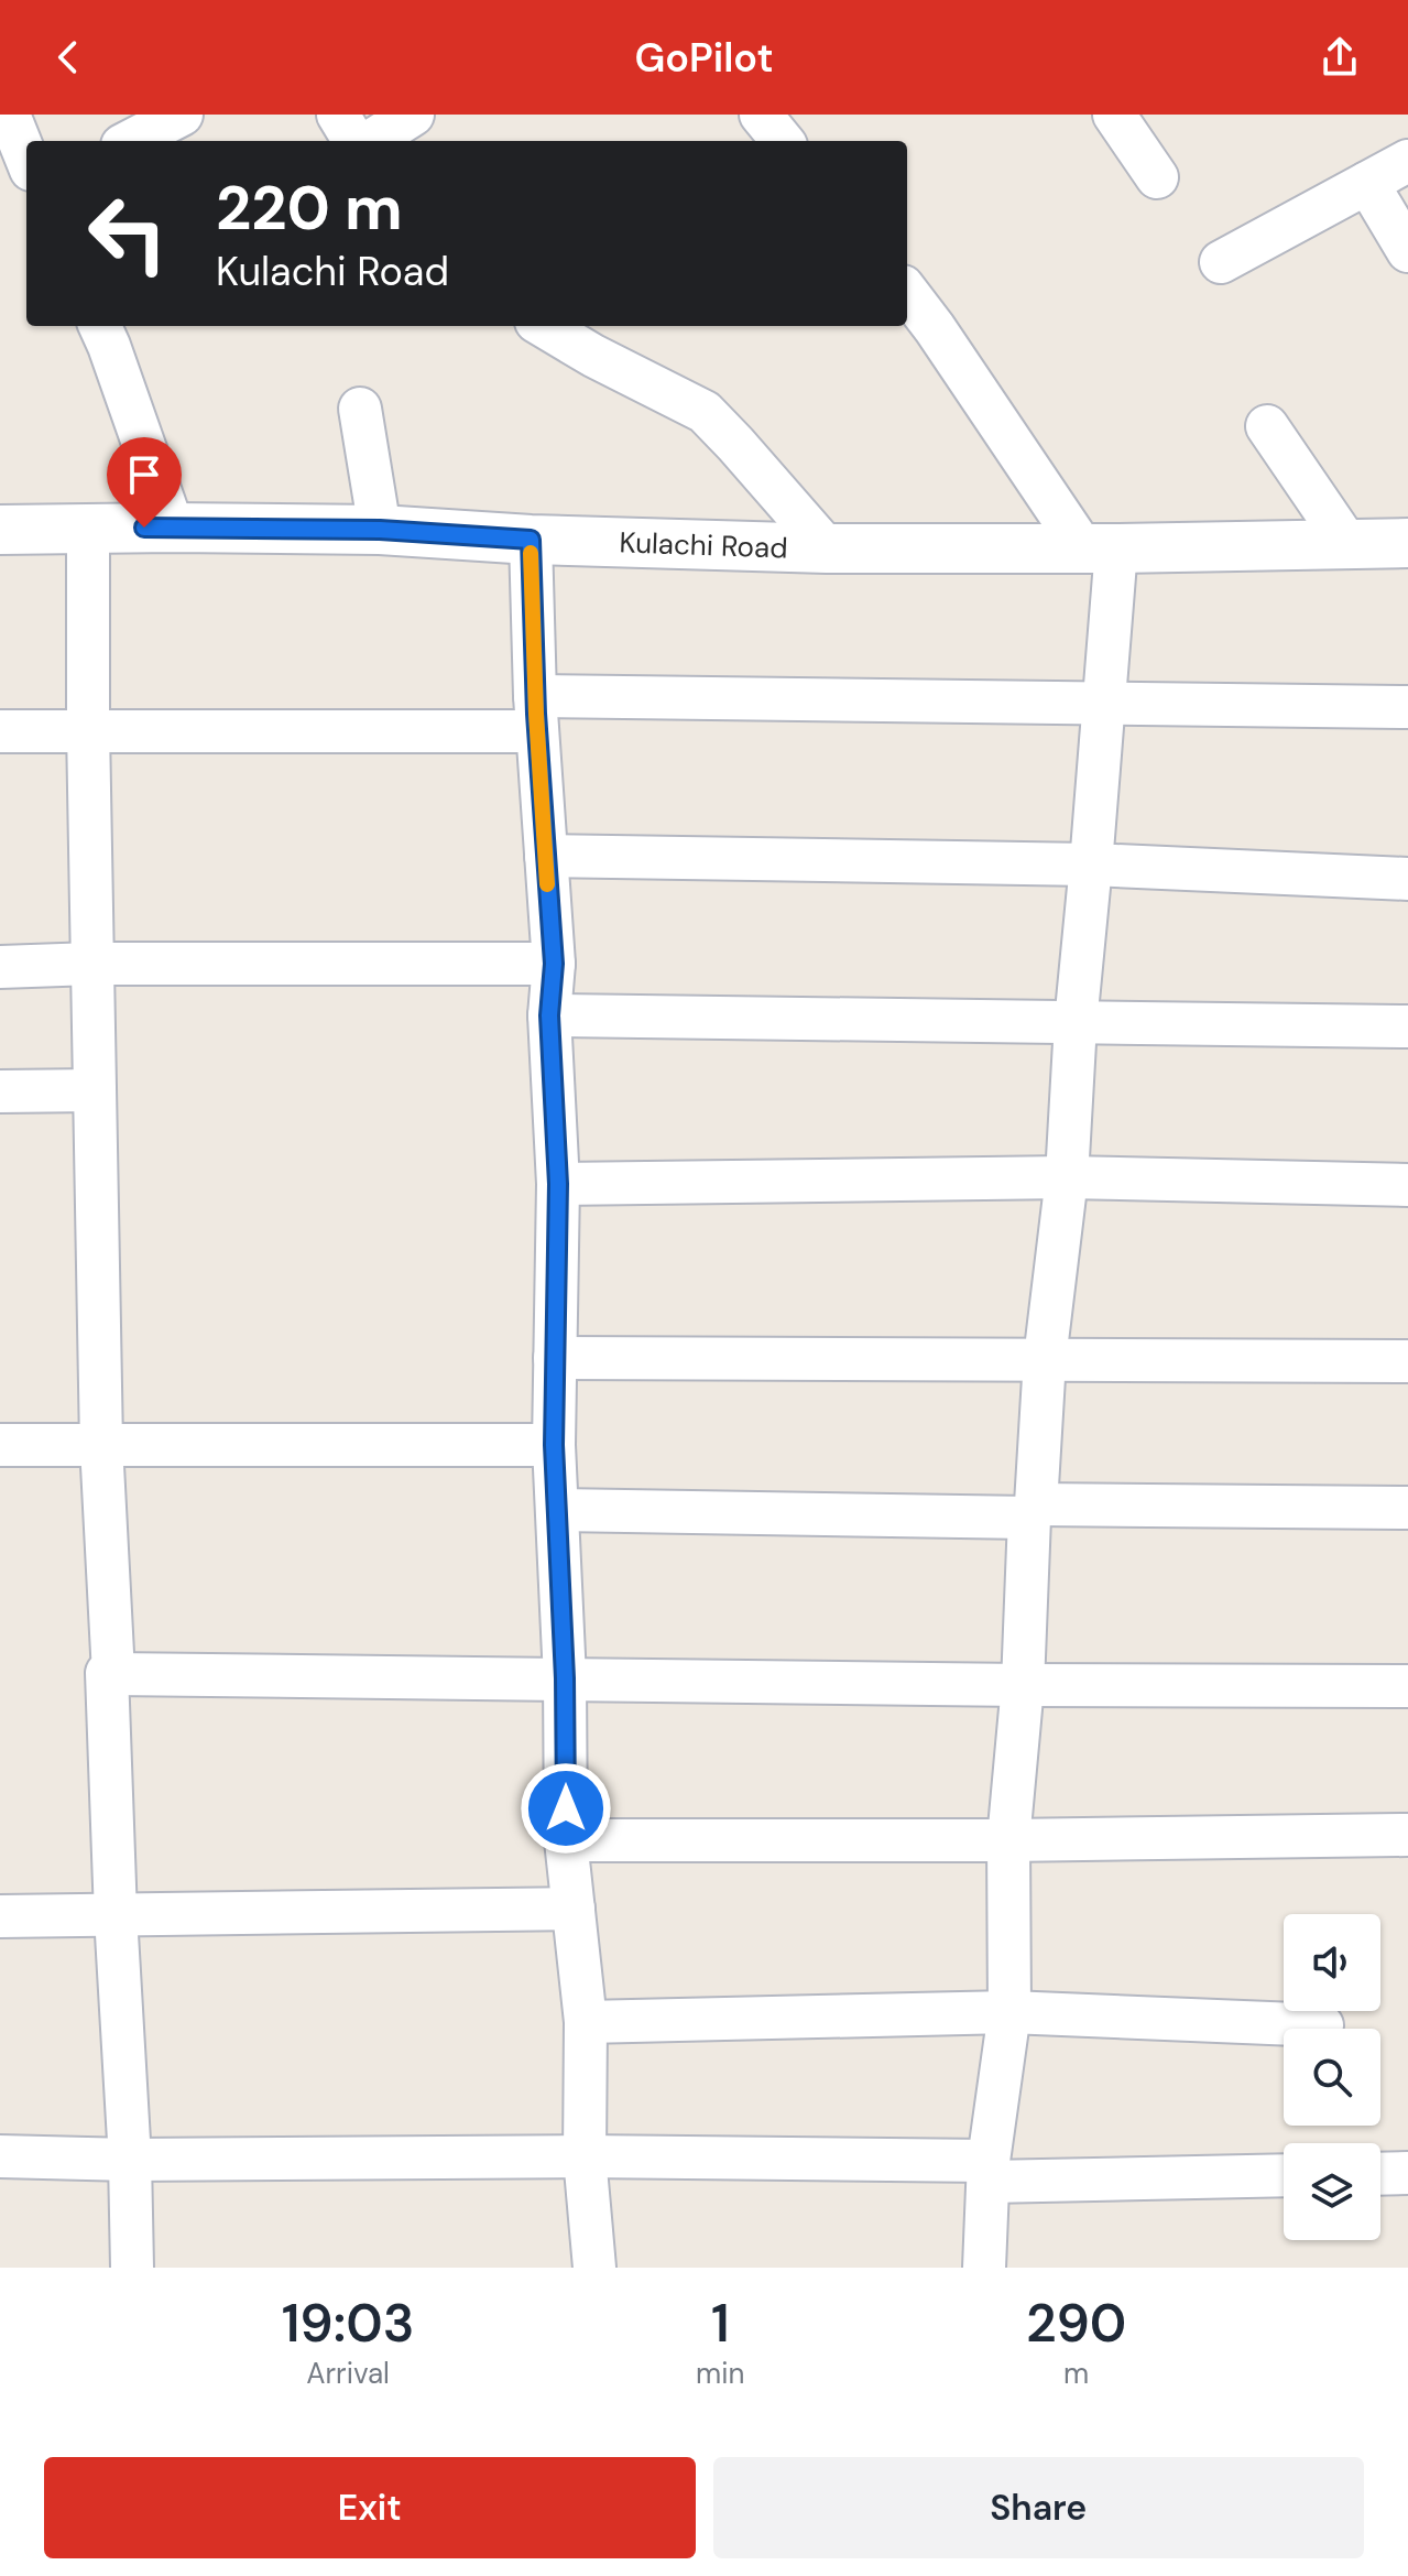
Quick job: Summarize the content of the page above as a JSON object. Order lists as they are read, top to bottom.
{
  "streets": {
    "street": ["Kulachi Road"]
  },
  "page": {
    "header": "GoPilot",
    "turn": ["220 m", "Kulachi Road"],
    "eta": [
      "19:03",
      "Arrival",
      "1",
      "min",
      "290",
      "m"
    ],
    "buttons": ["Exit", "Share"]
  }
}
